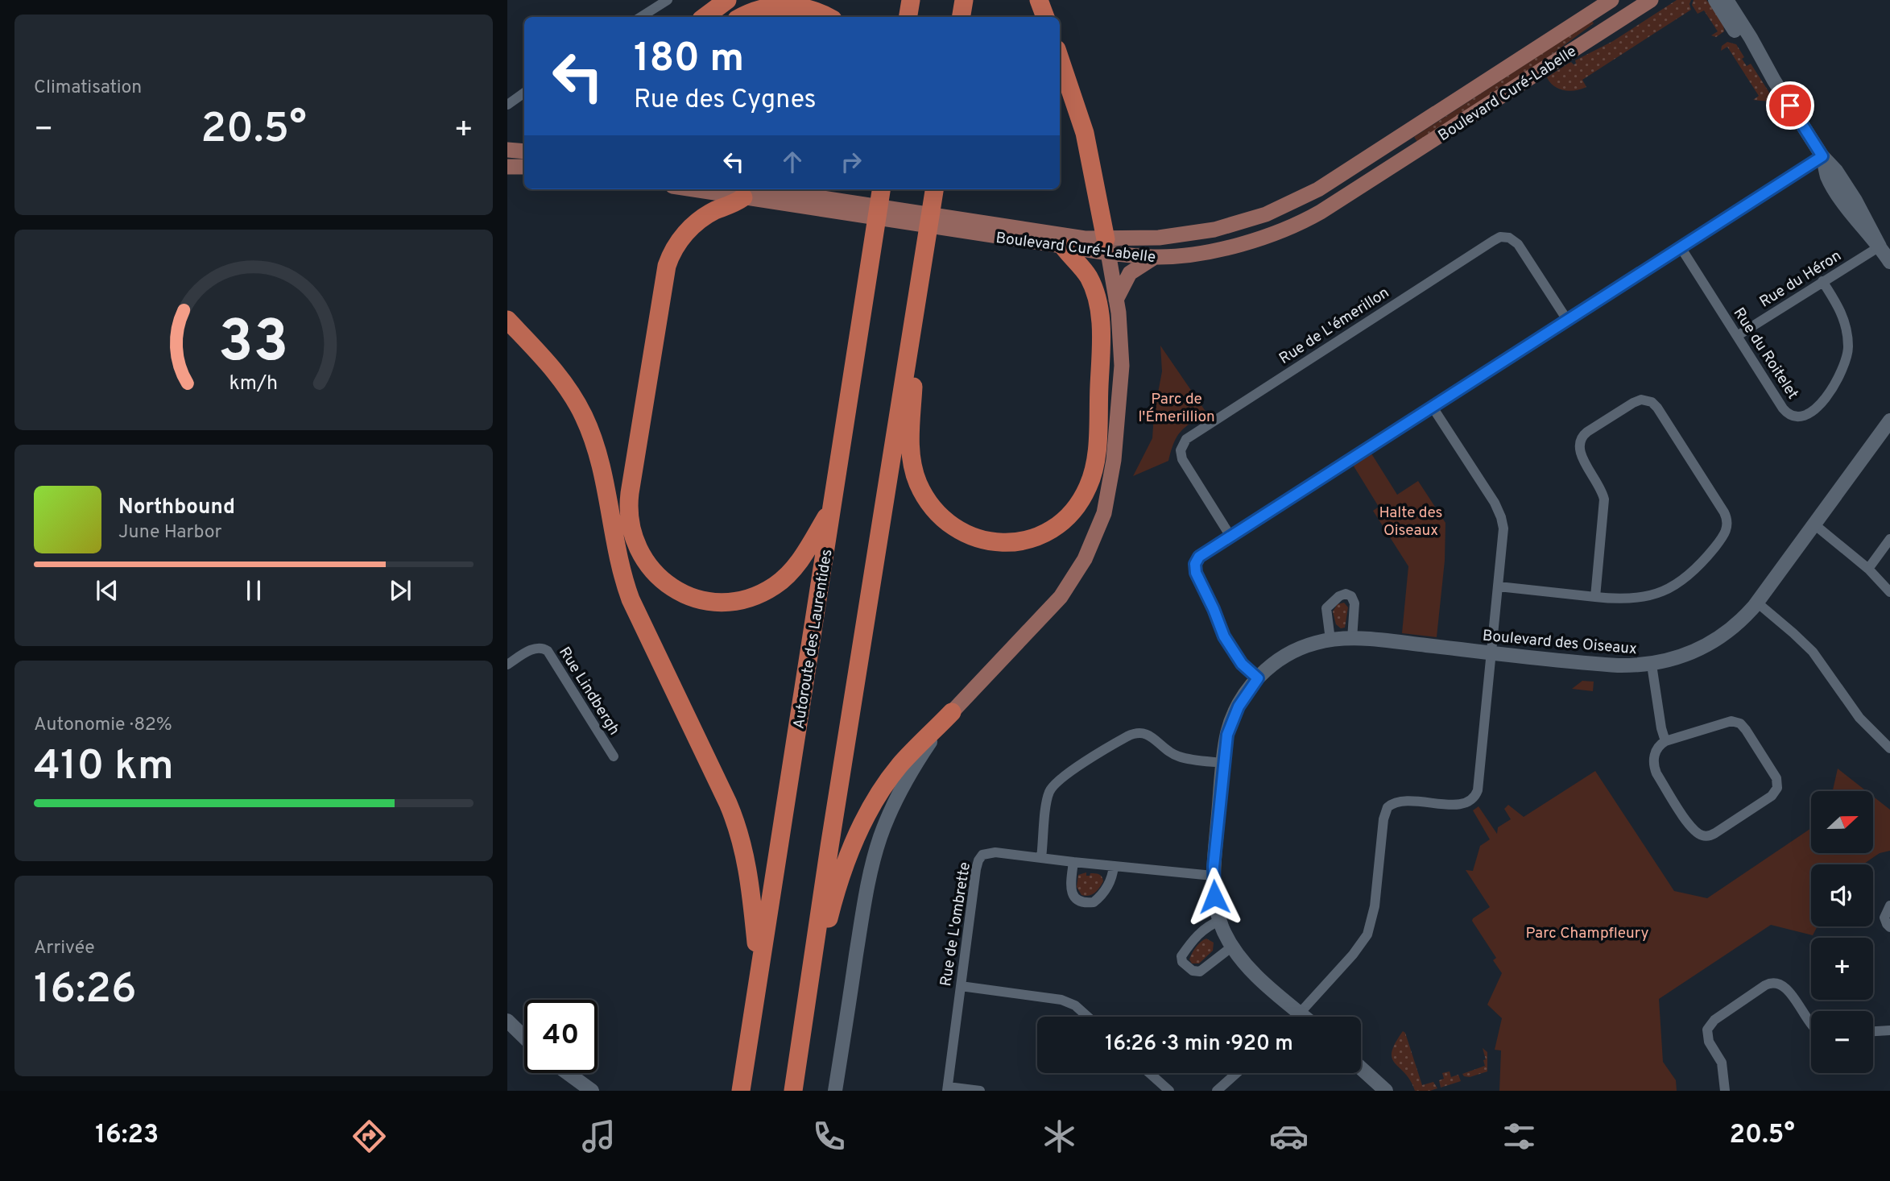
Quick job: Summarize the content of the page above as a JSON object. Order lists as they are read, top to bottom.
{
  "streets": {
    "highway": ["Autoroute des Laurentides"],
    "main road": ["Boulevard Curé-Labelle"],
    "street": [
      "Rue du Héron",
      "Rue de L'émerillon",
      "Rue du Roitelet",
      "Boulevard des Oiseaux",
      "Rue Lindbergh",
      "Rue de L'ombrette"
    ]
  },
  "crossings": [
    ["Rue du Héron", "Rue du Roitelet"],
    ["Boulevard des Oiseaux", "Rue de L'ombrette"]
  ],
  "parks": ["Parc de l'Émerillion", "Halte des Oiseaux", "Parc Champfleury"],
  "north": "right",
  "page": {
    "tile": [
      "Climatisation",
      ["Autonomie · 82%", "410 km"],
      ["Arrivée", "16:26"]
    ],
    "turn": ["180 m", "Rue des Cygnes"],
    "heat": ["−", "20.5°", "+"],
    "song": ["Northbound", "June Harbor"],
    "map_buttons": ["+", "−"],
    "limit": "40",
    "trip": "16:26 · 3 min · 920 m",
    "tabs": ["16:23", "20.5°"],
    "gauge": ["33", "km/h"]
  }
}
